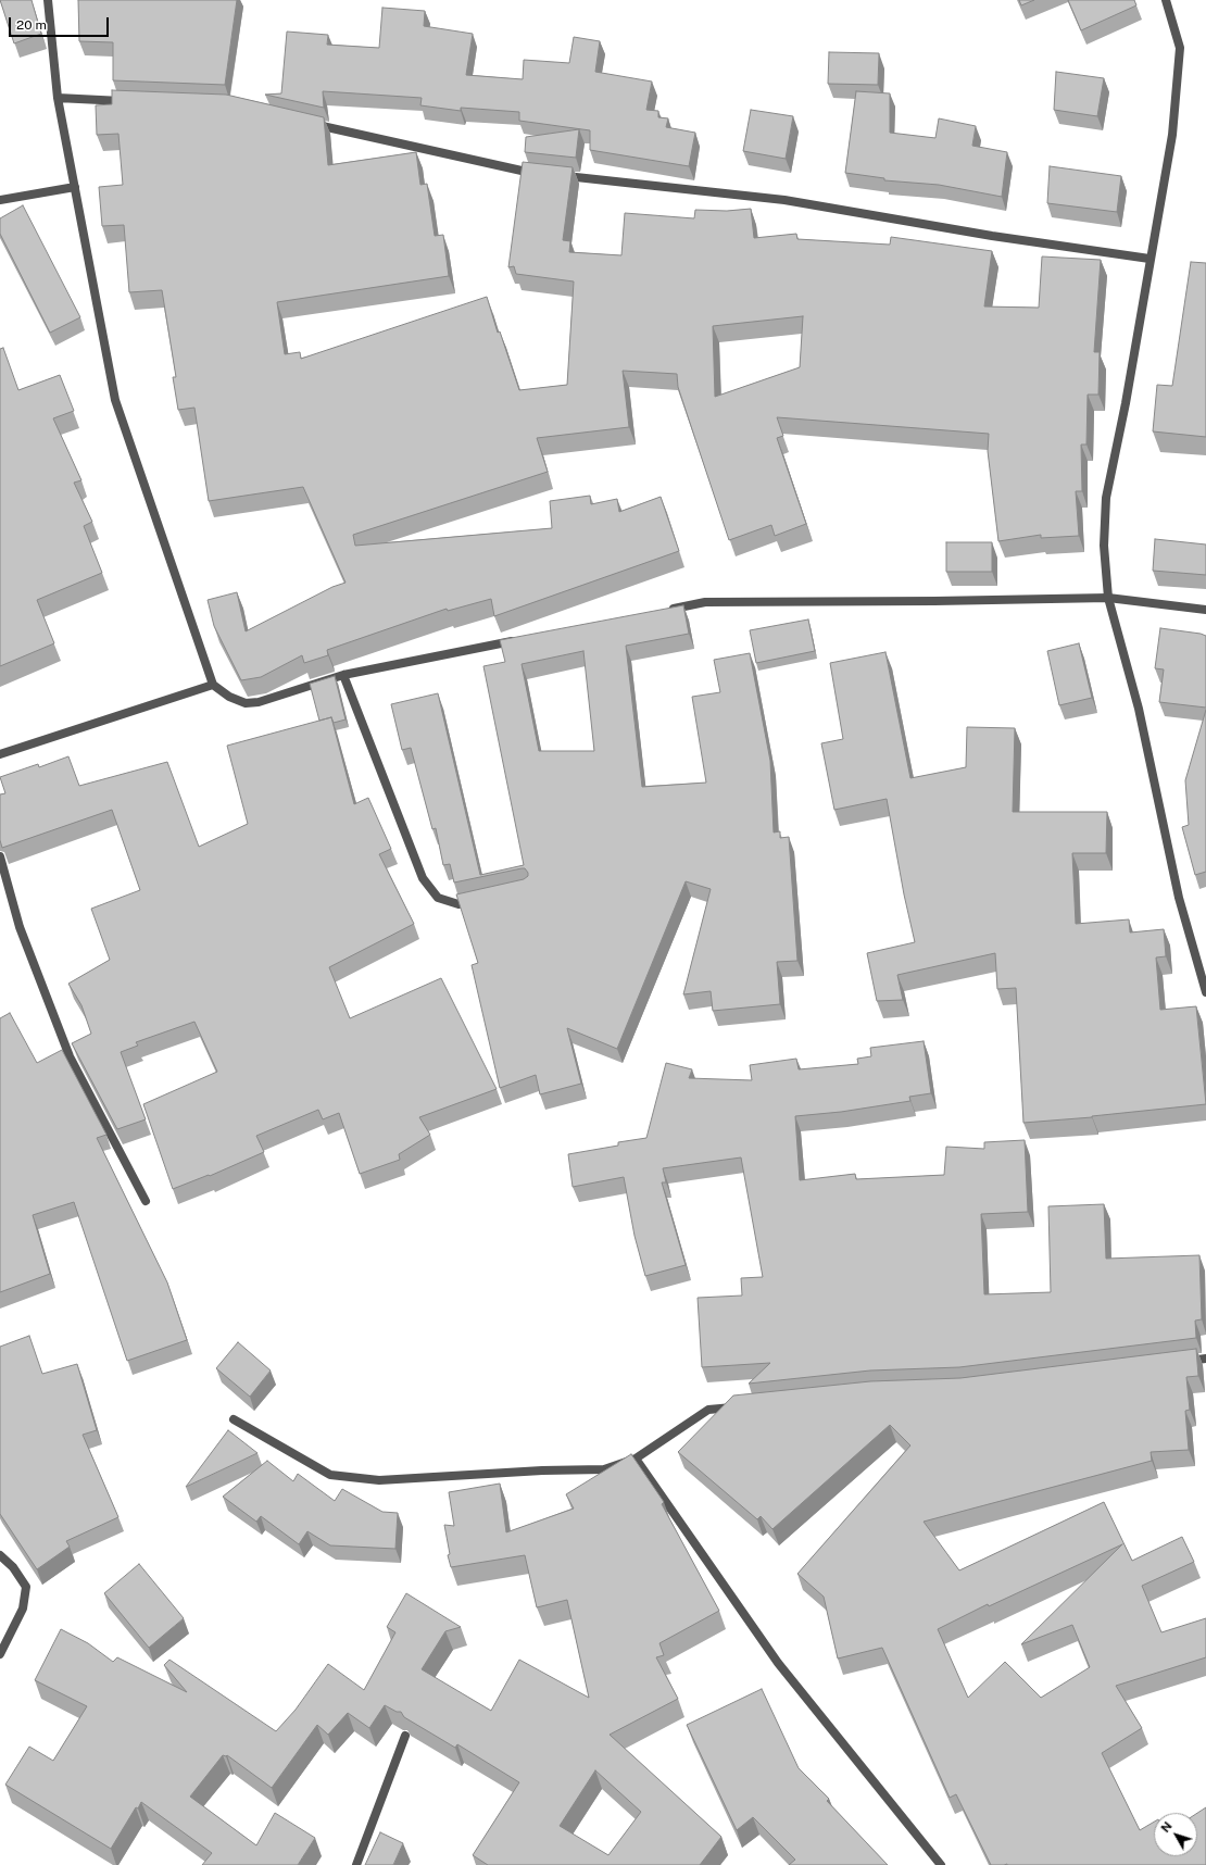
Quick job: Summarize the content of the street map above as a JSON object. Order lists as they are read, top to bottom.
{
  "scale_bar": "20 m",
  "north": "top left"
}
